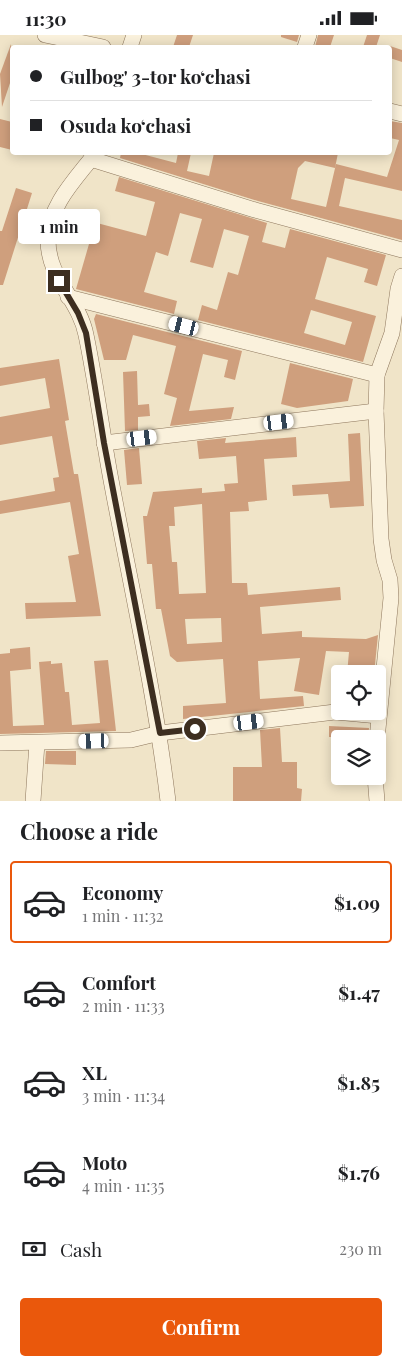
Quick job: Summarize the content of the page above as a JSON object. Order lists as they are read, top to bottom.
{
  "page": {
    "status": "11:30",
    "banner": ["Gulbog' 3-tor koʻchasi", "Osuda koʻchasi"],
    "bubble": "1 min",
    "heading": "Choose a ride",
    "list": [
      {
        "name": "Economy",
        "note": "1 min · 11:32",
        "value": "$1.09"
      },
      {
        "name": "Comfort",
        "note": "2 min · 11:33",
        "value": "$1.47"
      },
      {
        "name": "XL",
        "note": "3 min · 11:34",
        "value": "$1.85"
      },
      {
        "name": "Moto",
        "note": "4 min · 11:35",
        "value": "$1.76"
      }
    ],
    "pay": ["Cash", "230 m"],
    "buttons": "Confirm"
  }
}
